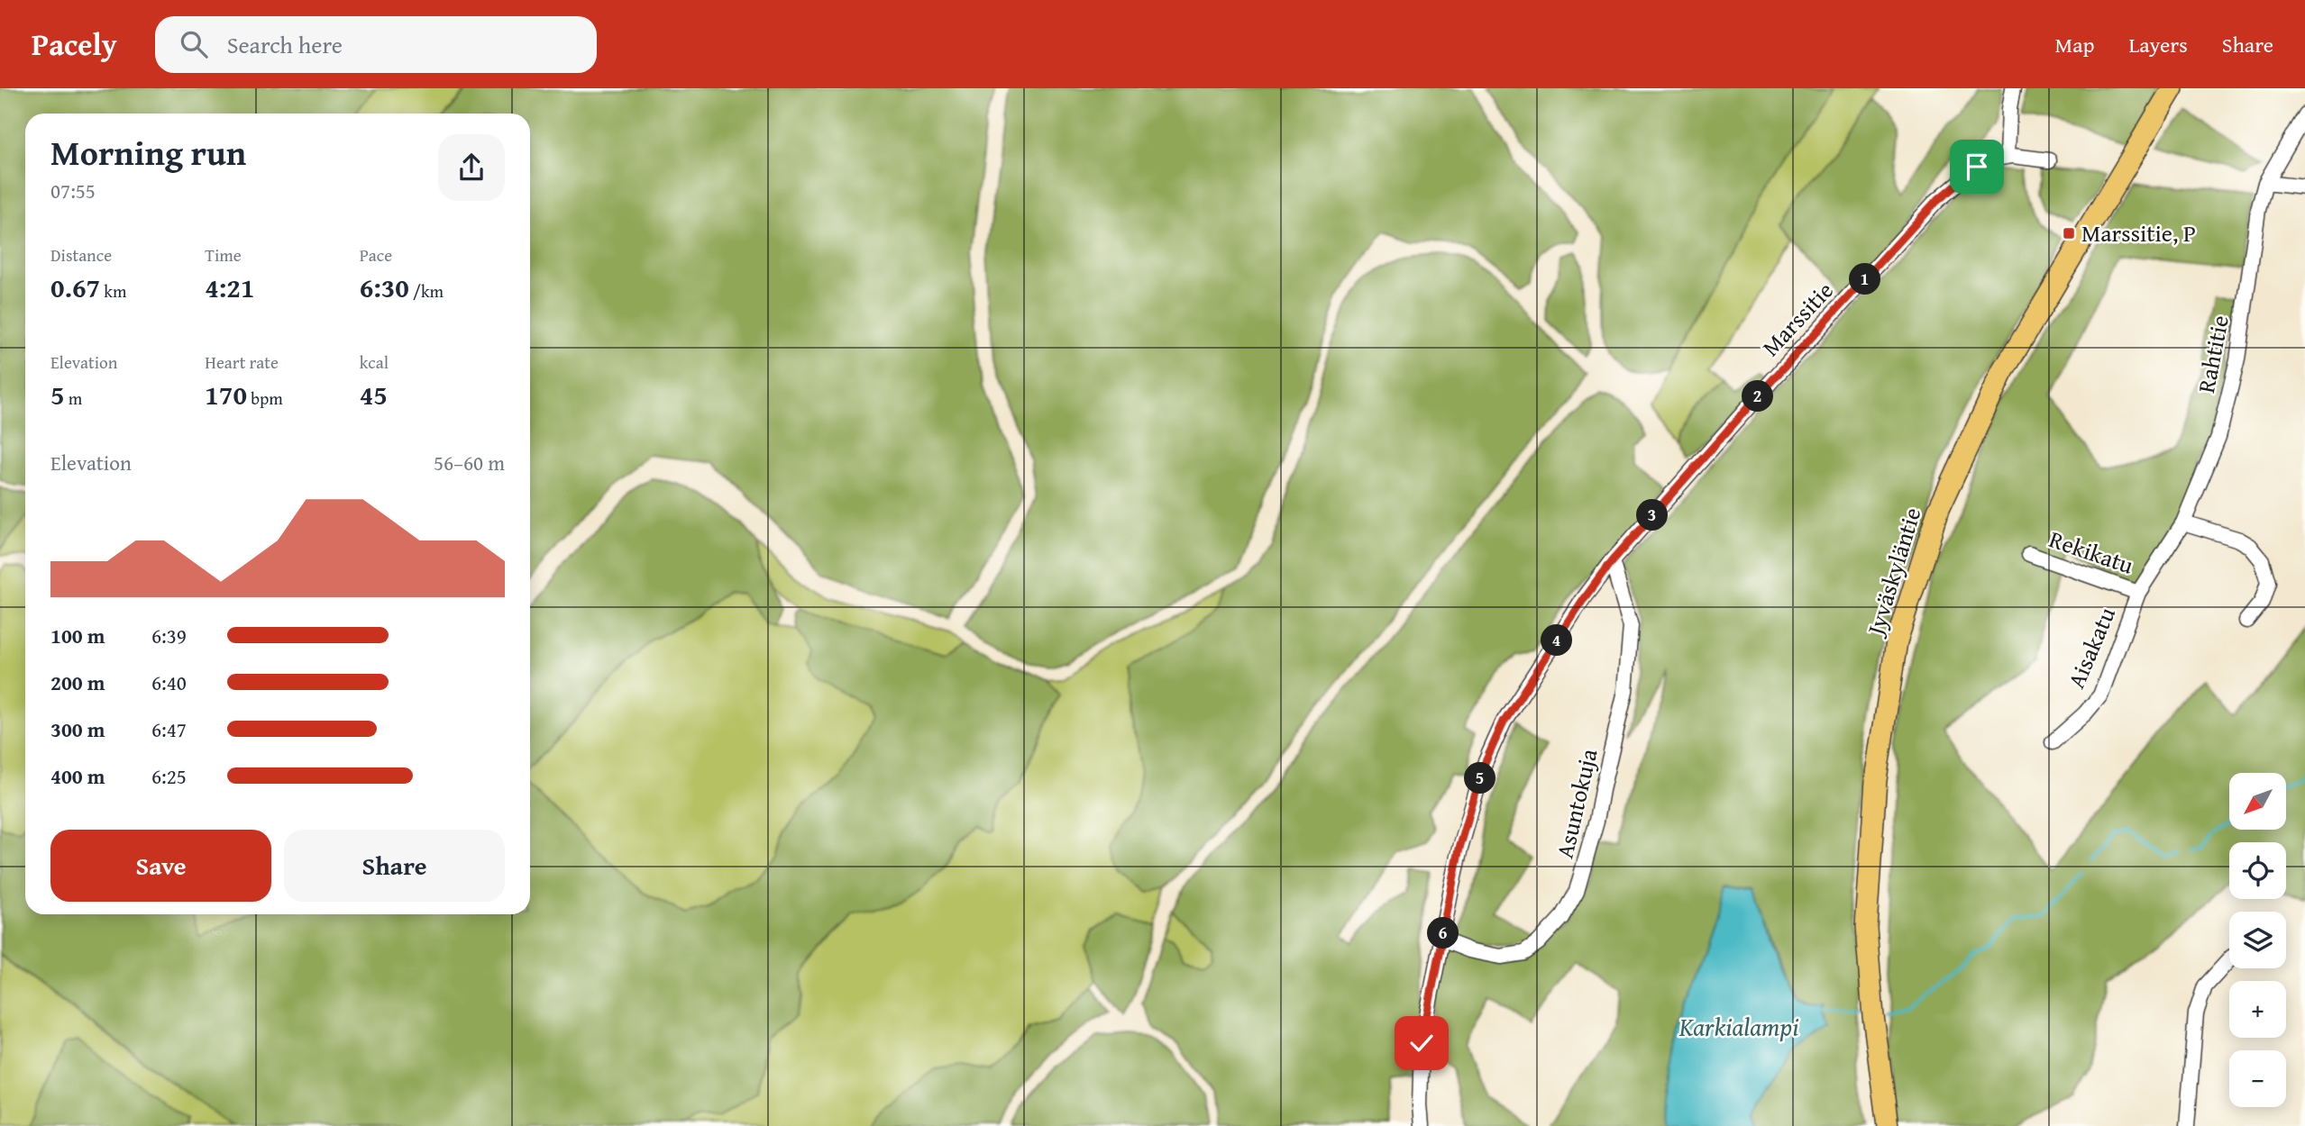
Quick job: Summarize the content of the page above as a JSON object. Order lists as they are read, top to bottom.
{
  "streets": {
    "highway": ["Jyväskyläntie"],
    "street": [
      "Marssitie",
      "Rahtitie",
      "Rekikatu",
      "Aisakatu",
      "Asuntokuja"
    ]
  },
  "crossings": [
    ["Marssitie", "Asuntokuja"],
    ["Rahtitie", "Rekikatu"],
    ["Rahtitie", "Aisakatu"],
    ["Rekikatu", "Aisakatu"]
  ],
  "water": ["Karkialampi"],
  "places": {
    "transit": ["Marssitie, P"]
  },
  "north": "bottom left",
  "page": {
    "header": "Pacely",
    "search": "Search here",
    "nav": ["Map", "Layers", "Share"],
    "heading": ["Morning run", "07:55"],
    "stats": [
      ["Distance", "0.67 km"],
      ["Time", "4:21"],
      ["Pace", "6:30 /km"],
      ["Elevation", "5 m"],
      ["Heart rate", "170 bpm"],
      ["kcal", "45"]
    ],
    "pins": [
      "1",
      "2",
      "3",
      "4",
      "5",
      "6"
    ],
    "chart": ["Elevation", "56–60 m"],
    "list": [
      {
        "name": "100 m",
        "note": "6:39"
      },
      {
        "name": "200 m",
        "note": "6:40"
      },
      {
        "name": "300 m",
        "note": "6:47"
      },
      {
        "name": "400 m",
        "note": "6:25"
      }
    ],
    "map_buttons": ["+", "−"],
    "buttons": ["Save", "Share"]
  }
}
